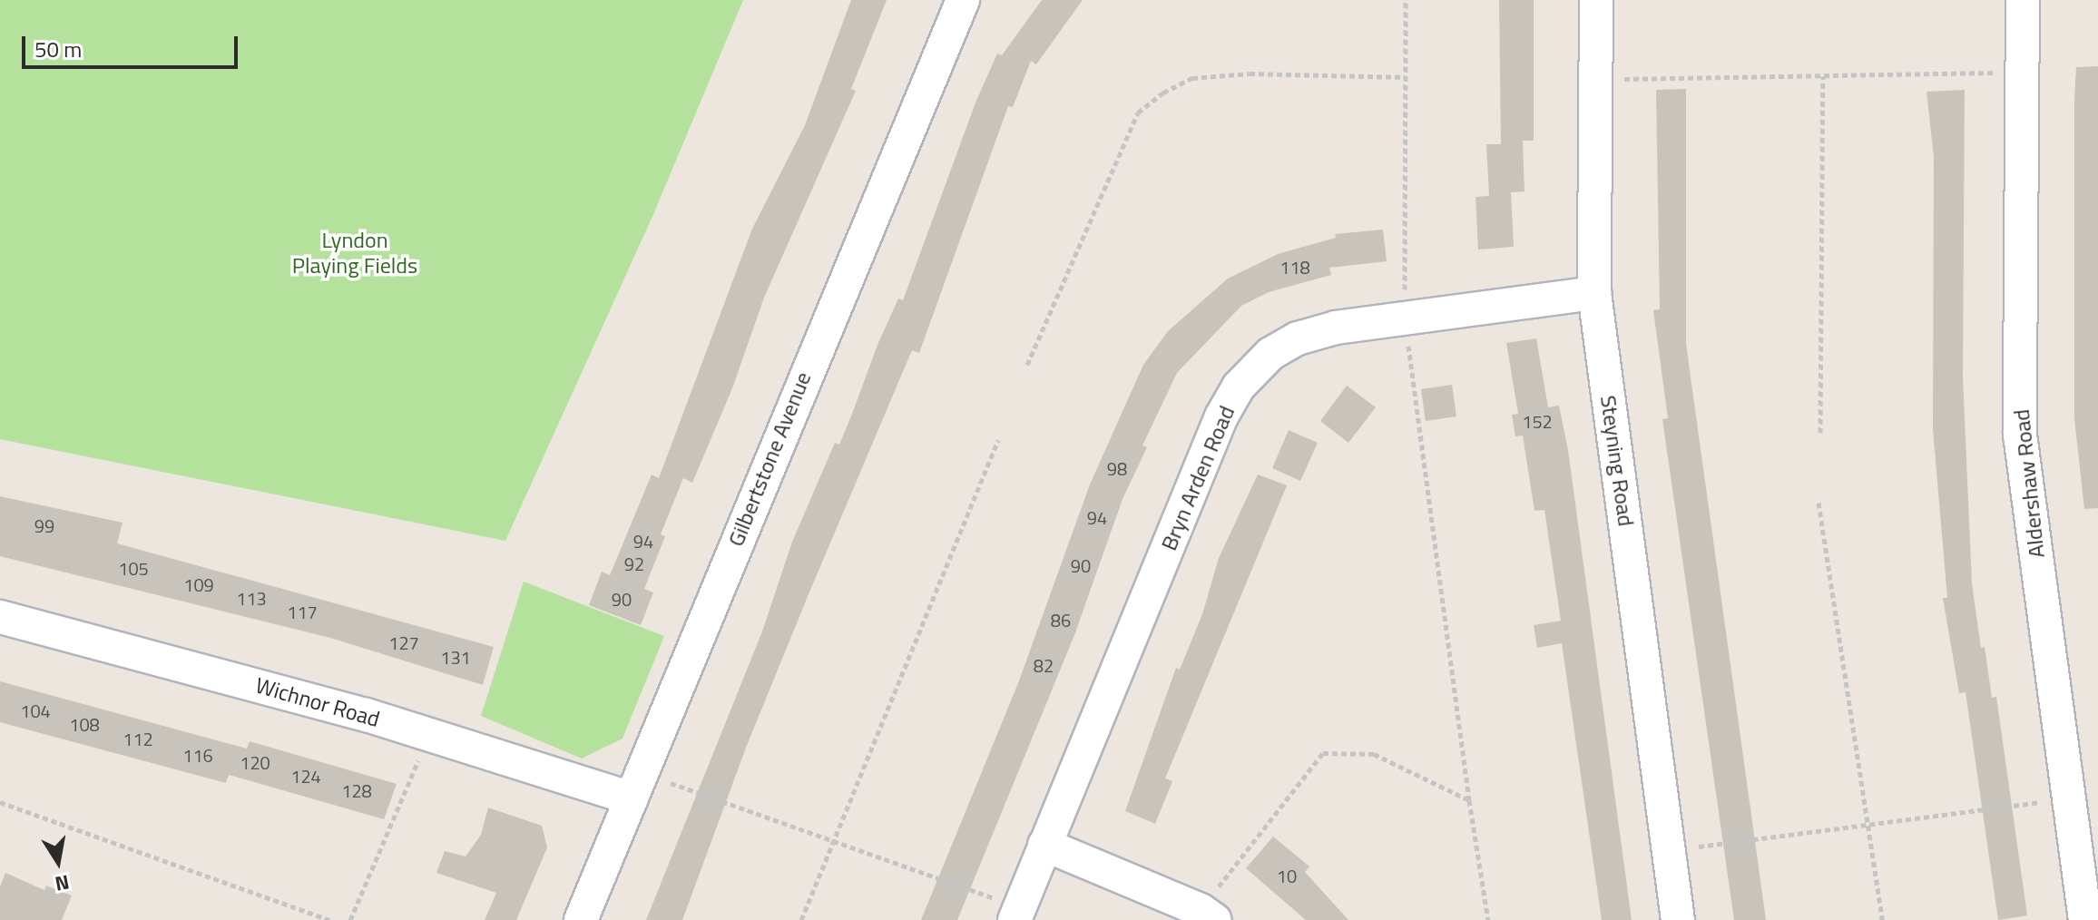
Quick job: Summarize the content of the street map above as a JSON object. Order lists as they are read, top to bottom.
{
  "streets": {
    "street": [
      "Gilbertstone Avenue",
      "Steyning Road",
      "Bryn Arden Road",
      "Aldershaw Road",
      "Wichnor Road"
    ]
  },
  "crossings": [
    ["Gilbertstone Avenue", "Wichnor Road"],
    ["Steyning Road", "Bryn Arden Road"]
  ],
  "parks": ["Lyndon Playing Fields"],
  "house_numbers": [
    "118",
    "152",
    "98",
    "94",
    "99",
    "94",
    "92",
    "90",
    "105",
    "109",
    "113",
    "90",
    "117",
    "86",
    "127",
    "131",
    "82",
    "104",
    "108",
    "112",
    "116",
    "120",
    "124",
    "128",
    "10"
  ],
  "scale_bar": "50 m",
  "north": "bottom"
}
